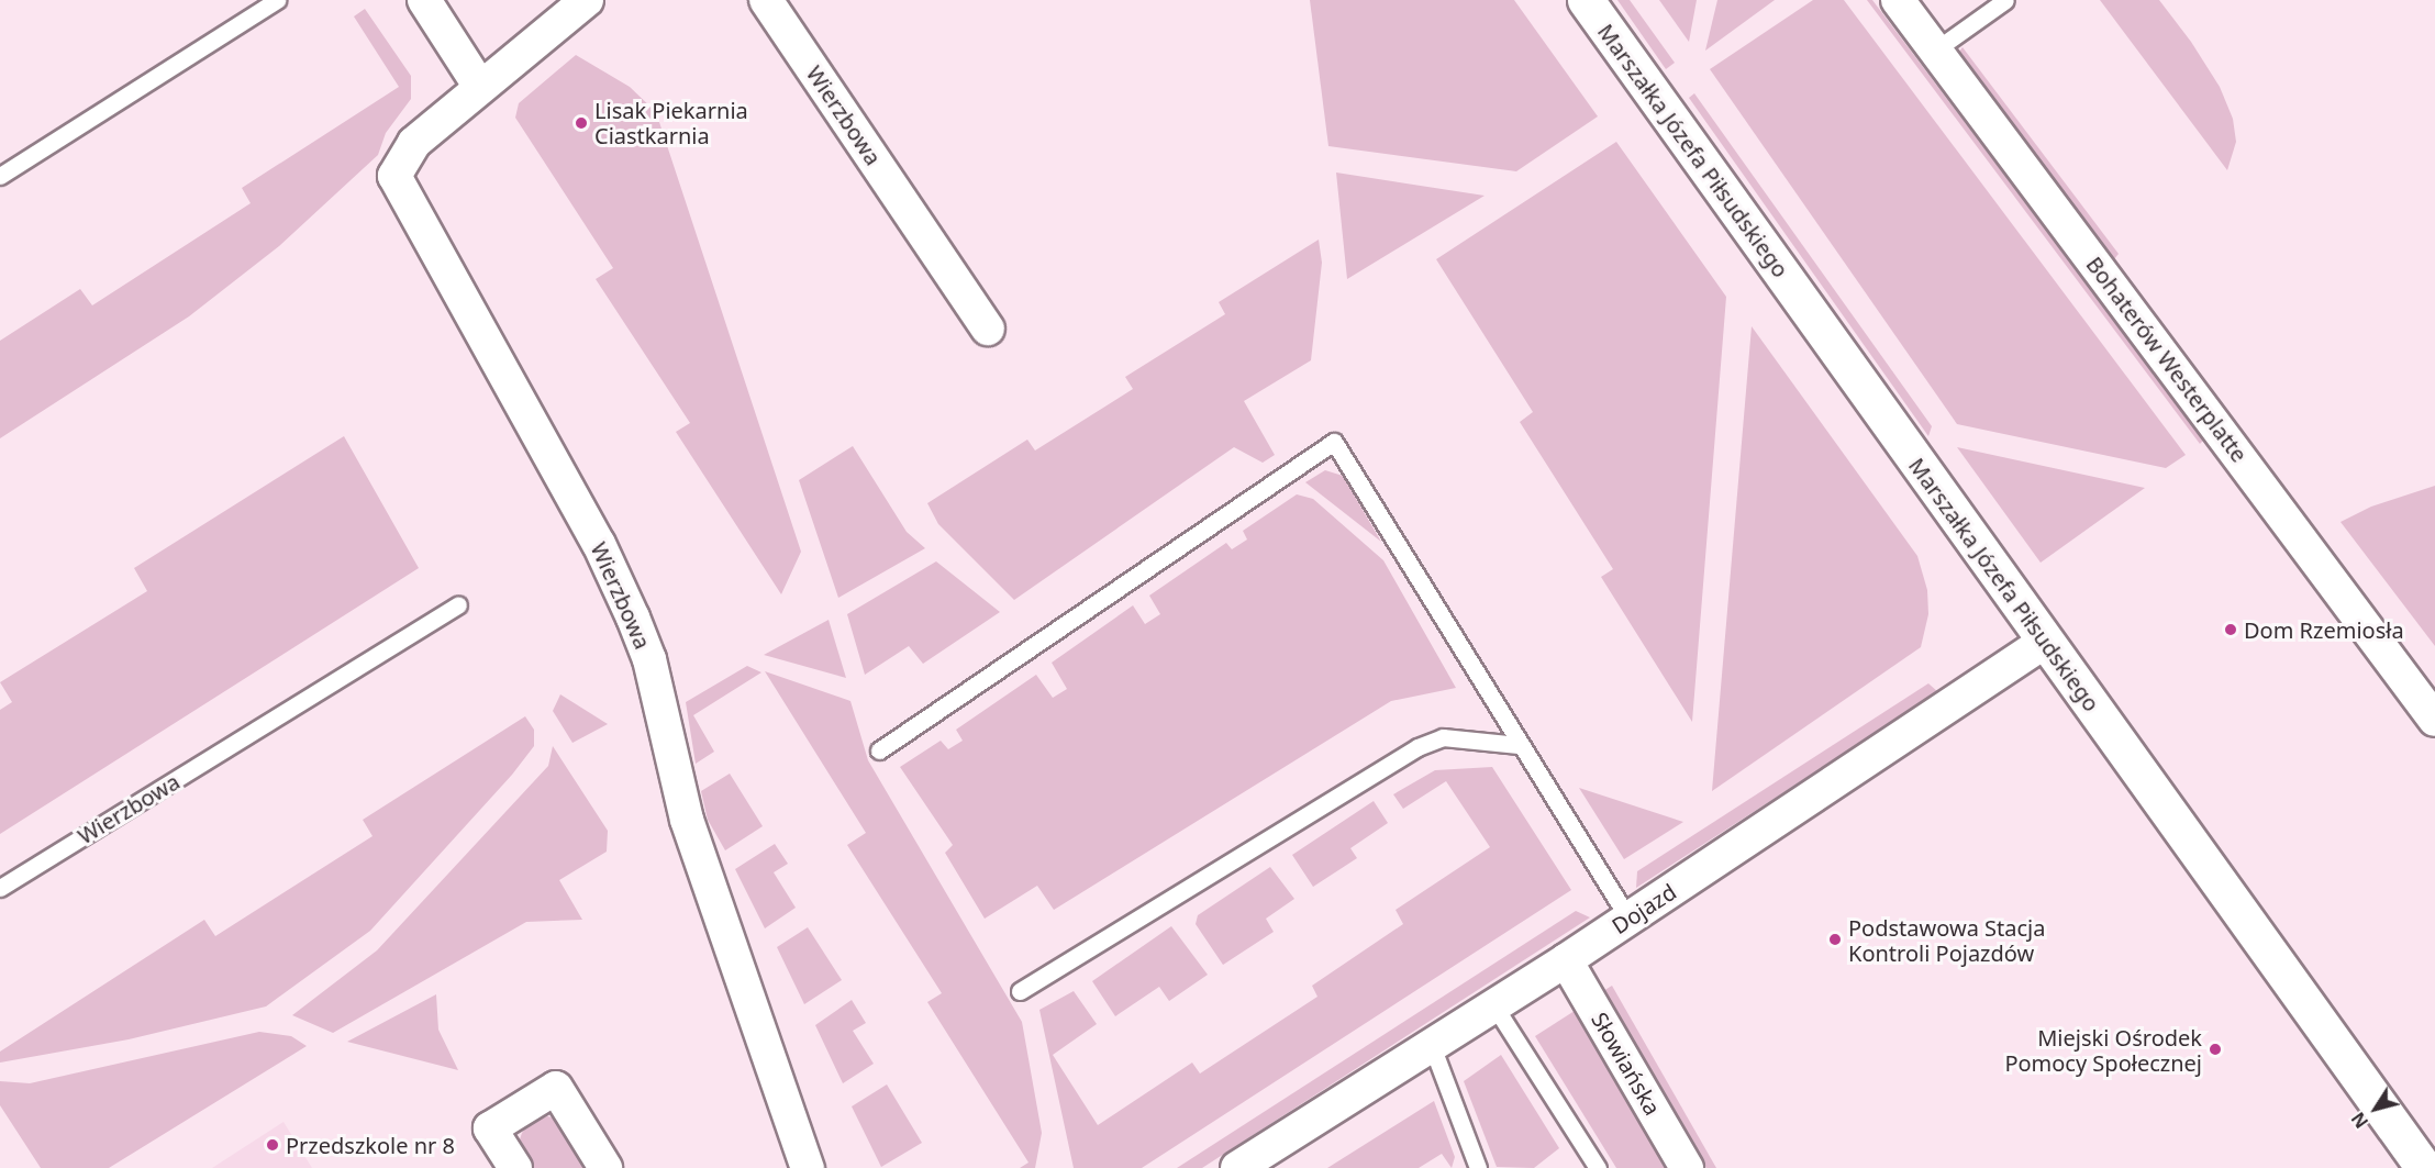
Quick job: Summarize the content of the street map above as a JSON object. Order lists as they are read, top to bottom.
{
  "streets": {
    "street": [
      "Wierzbowa",
      "Marszałka Józefa Piłsudskiego",
      "Bohaterów Westerplatte",
      "Dojazd",
      "Słowiańska"
    ]
  },
  "crossings": [
    ["Marszałka Józefa Piłsudskiego", "Dojazd"],
    ["Dojazd", "Słowiańska"]
  ],
  "places": [
    "Lisak Piekarnia Ciastkarnia",
    "Dom Rzemiosła",
    "Podstawowa Stacja Kontroli Pojazdów",
    "Miejski Ośrodek Pomocy Społecznej",
    "Przedszkole nr 8"
  ],
  "north": "bottom left"
}
